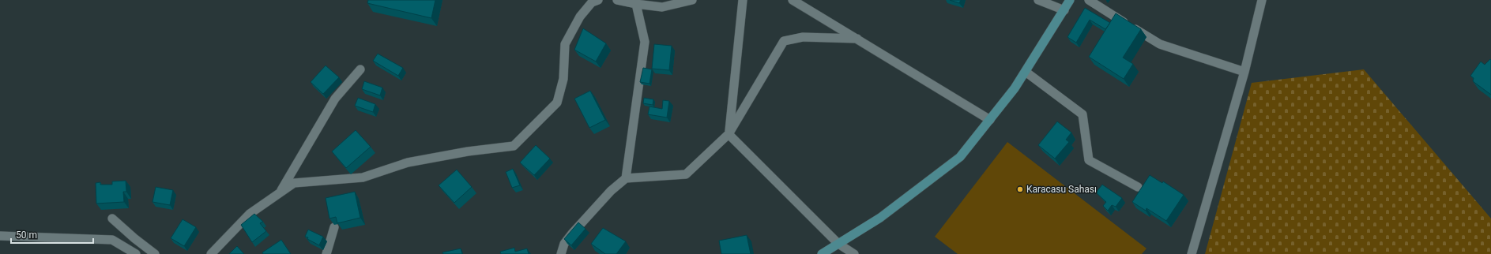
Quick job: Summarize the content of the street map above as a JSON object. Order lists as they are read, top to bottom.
{
  "places": ["Karacasu Sahası"],
  "scale_bar": "50 m"
}
